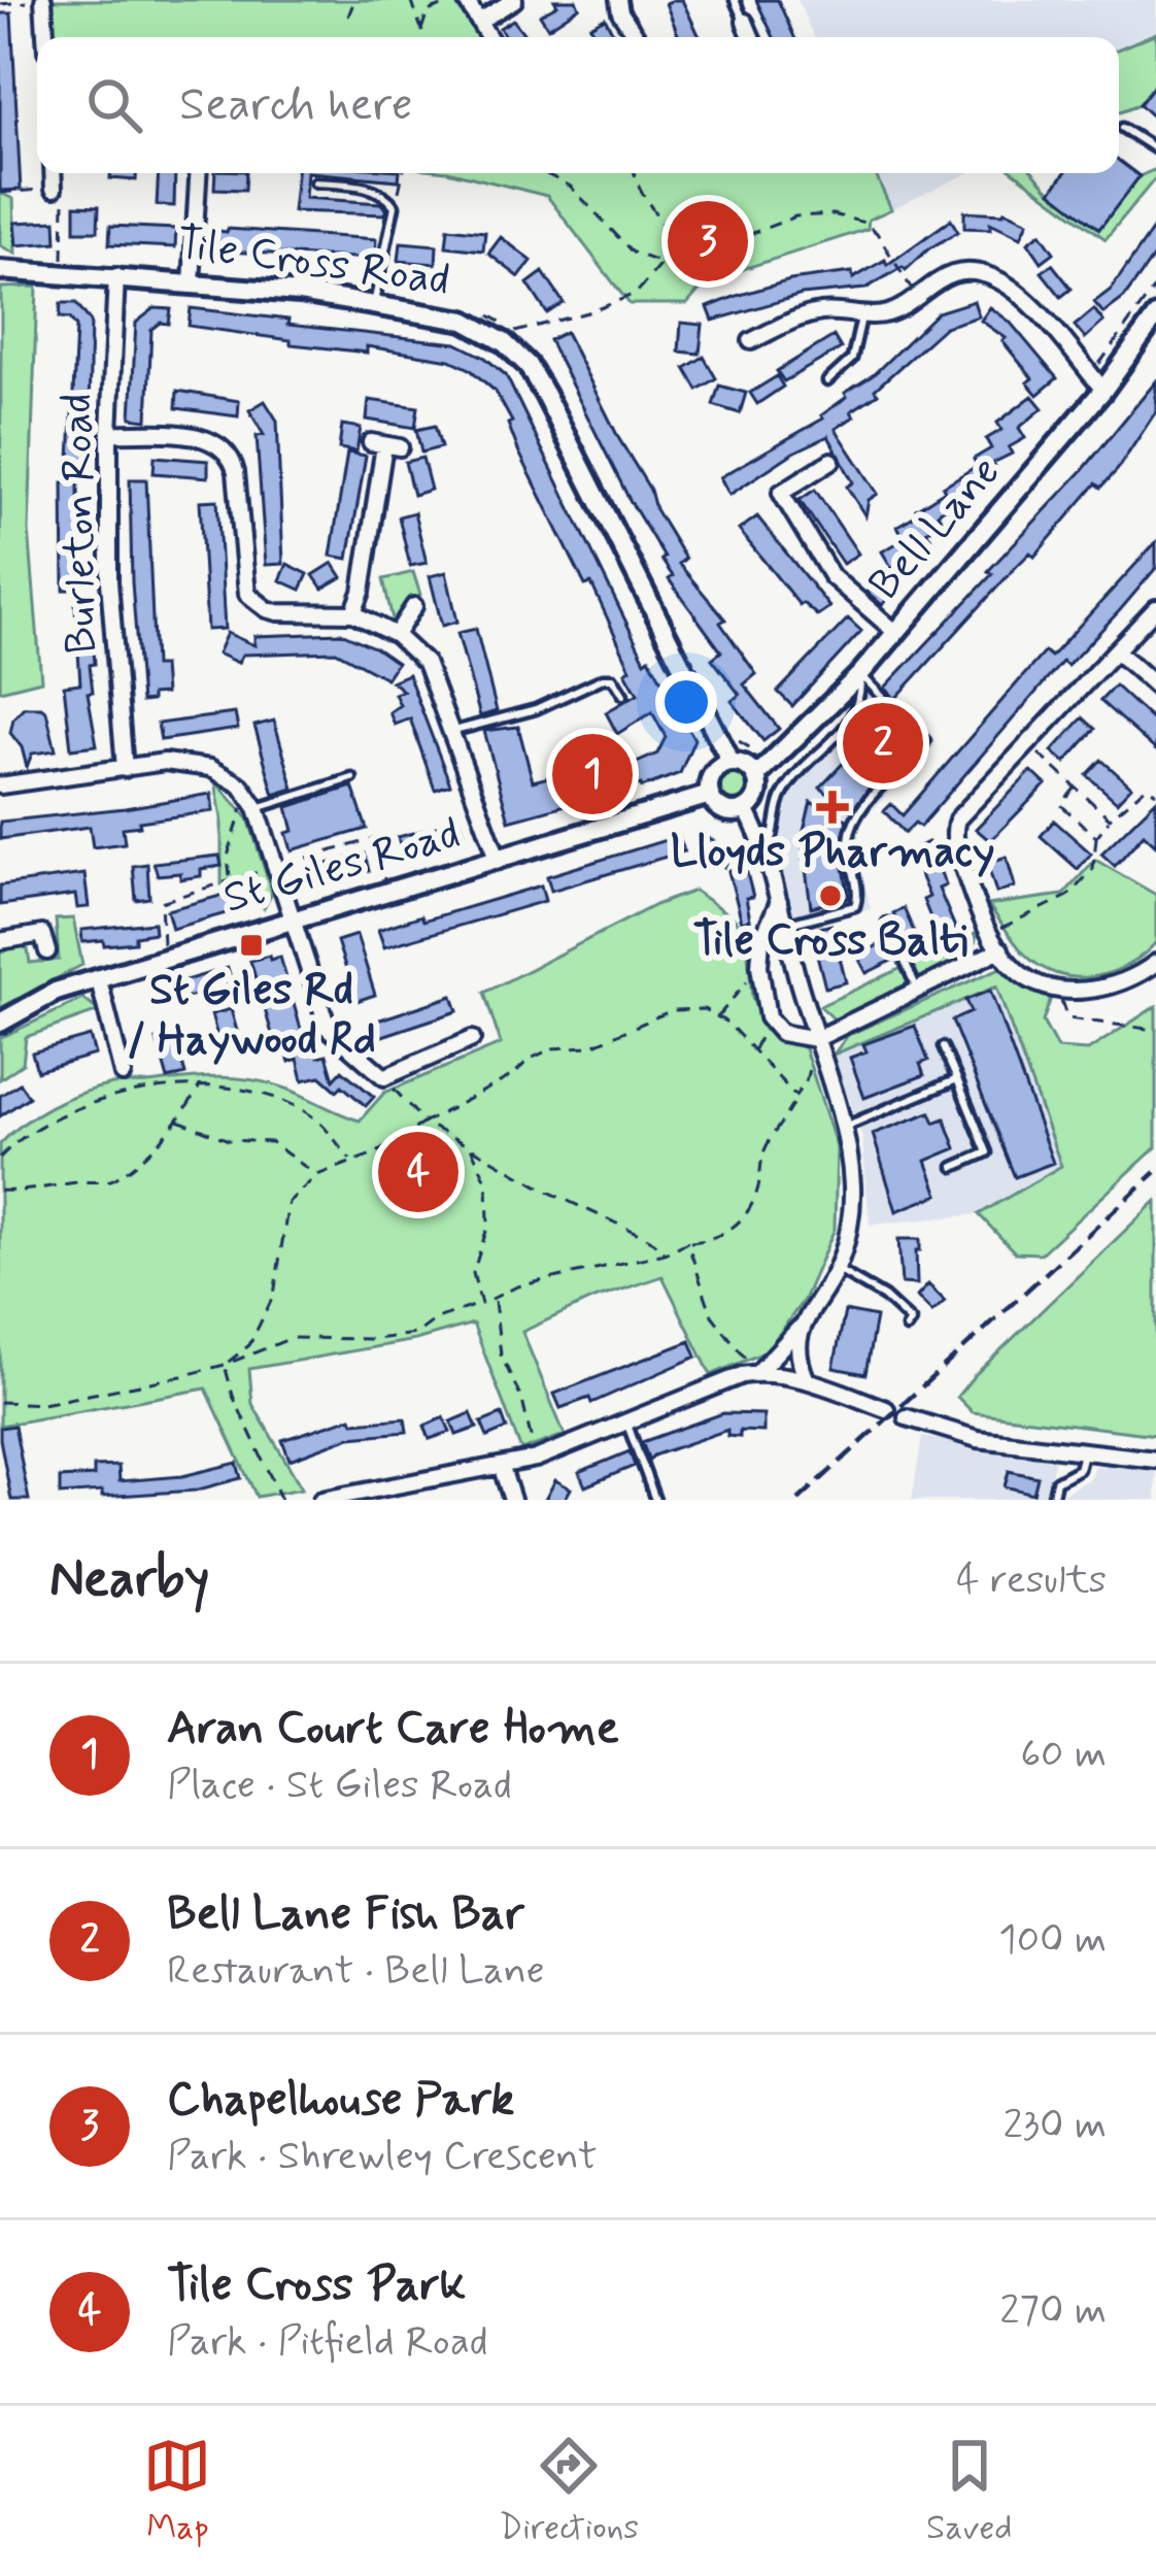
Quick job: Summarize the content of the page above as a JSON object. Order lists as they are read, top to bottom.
{
  "streets": {
    "street": [
      "Tile Cross Road",
      "Burleton Road",
      "Bell Lane",
      "St Giles Road"
    ]
  },
  "crossings": [
    ["Tile Cross Road", "Burleton Road"],
    ["Tile Cross Road", "Bell Lane"],
    ["Tile Cross Road", "St Giles Road"],
    ["Bell Lane", "St Giles Road"]
  ],
  "places": {
    "health": ["Lloyds Pharmacy"],
    "other": ["Tile Cross Balti"],
    "transit": ["St Giles Rd / Haywood Rd"]
  },
  "page": {
    "search": "Search here",
    "pins": [
      "3",
      "2",
      "1",
      "4"
    ],
    "heading": ["Nearby", "4 results"],
    "list": [
      {
        "mark": "1",
        "name": "Aran Court Care Home",
        "note": "Place · St Giles Road",
        "value": "60 m"
      },
      {
        "mark": "2",
        "name": "Bell Lane Fish Bar",
        "note": "Restaurant · Bell Lane",
        "value": "100 m"
      },
      {
        "mark": "3",
        "name": "Chapelhouse Park",
        "note": "Park · Shrewley Crescent",
        "value": "230 m"
      },
      {
        "mark": "4",
        "name": "Tile Cross Park",
        "note": "Park · Pitfield Road",
        "value": "270 m"
      }
    ],
    "nav": ["Map", "Directions", "Saved"]
  }
}
